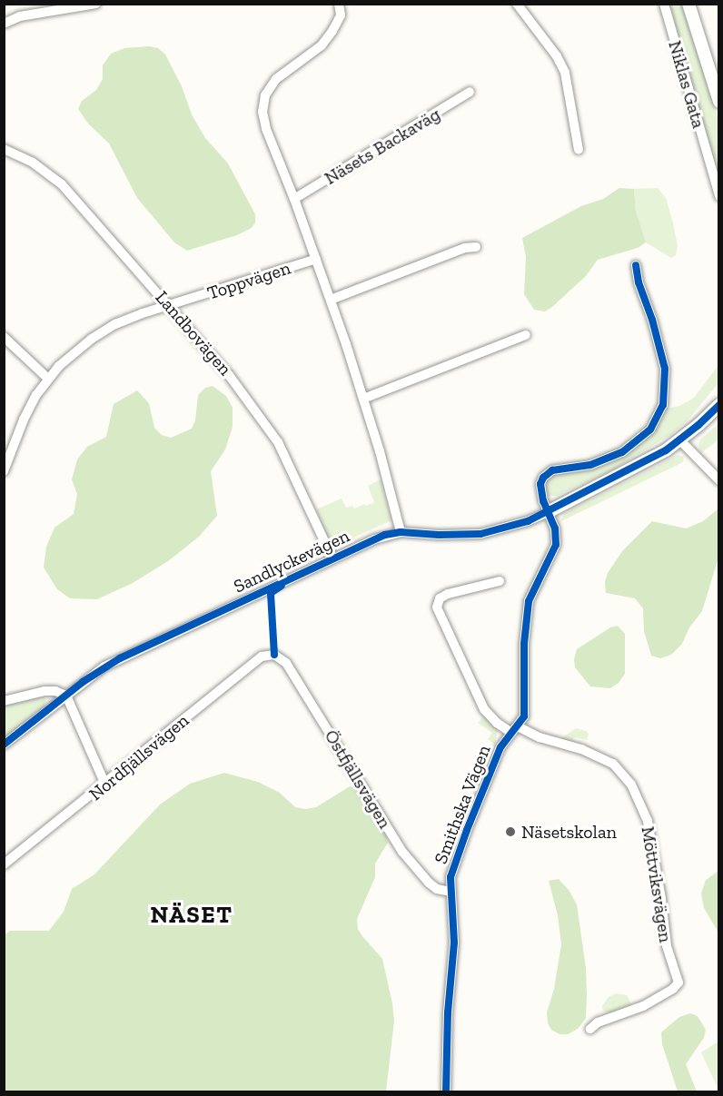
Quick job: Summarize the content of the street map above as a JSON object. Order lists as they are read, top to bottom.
{
  "streets": {
    "street": [
      "Niklas Gata",
      "Näsets Backaväg",
      "Toppvägen",
      "Landbovägen",
      "Sandlyckevägen",
      "Nordfjällsvägen",
      "Östfjällsvägen",
      "Smithska Vägen",
      "Möttviksvägen"
    ]
  },
  "crossings": [
    ["Toppvägen", "Landbovägen"],
    ["Landbovägen", "Sandlyckevägen"],
    ["Sandlyckevägen", "Smithska Vägen"],
    ["Nordfjällsvägen", "Östfjällsvägen"],
    ["Östfjällsvägen", "Smithska Vägen"],
    ["Smithska Vägen", "Möttviksvägen"]
  ],
  "districts": ["NÄSET"],
  "places": ["Näsetskolan"]
}
